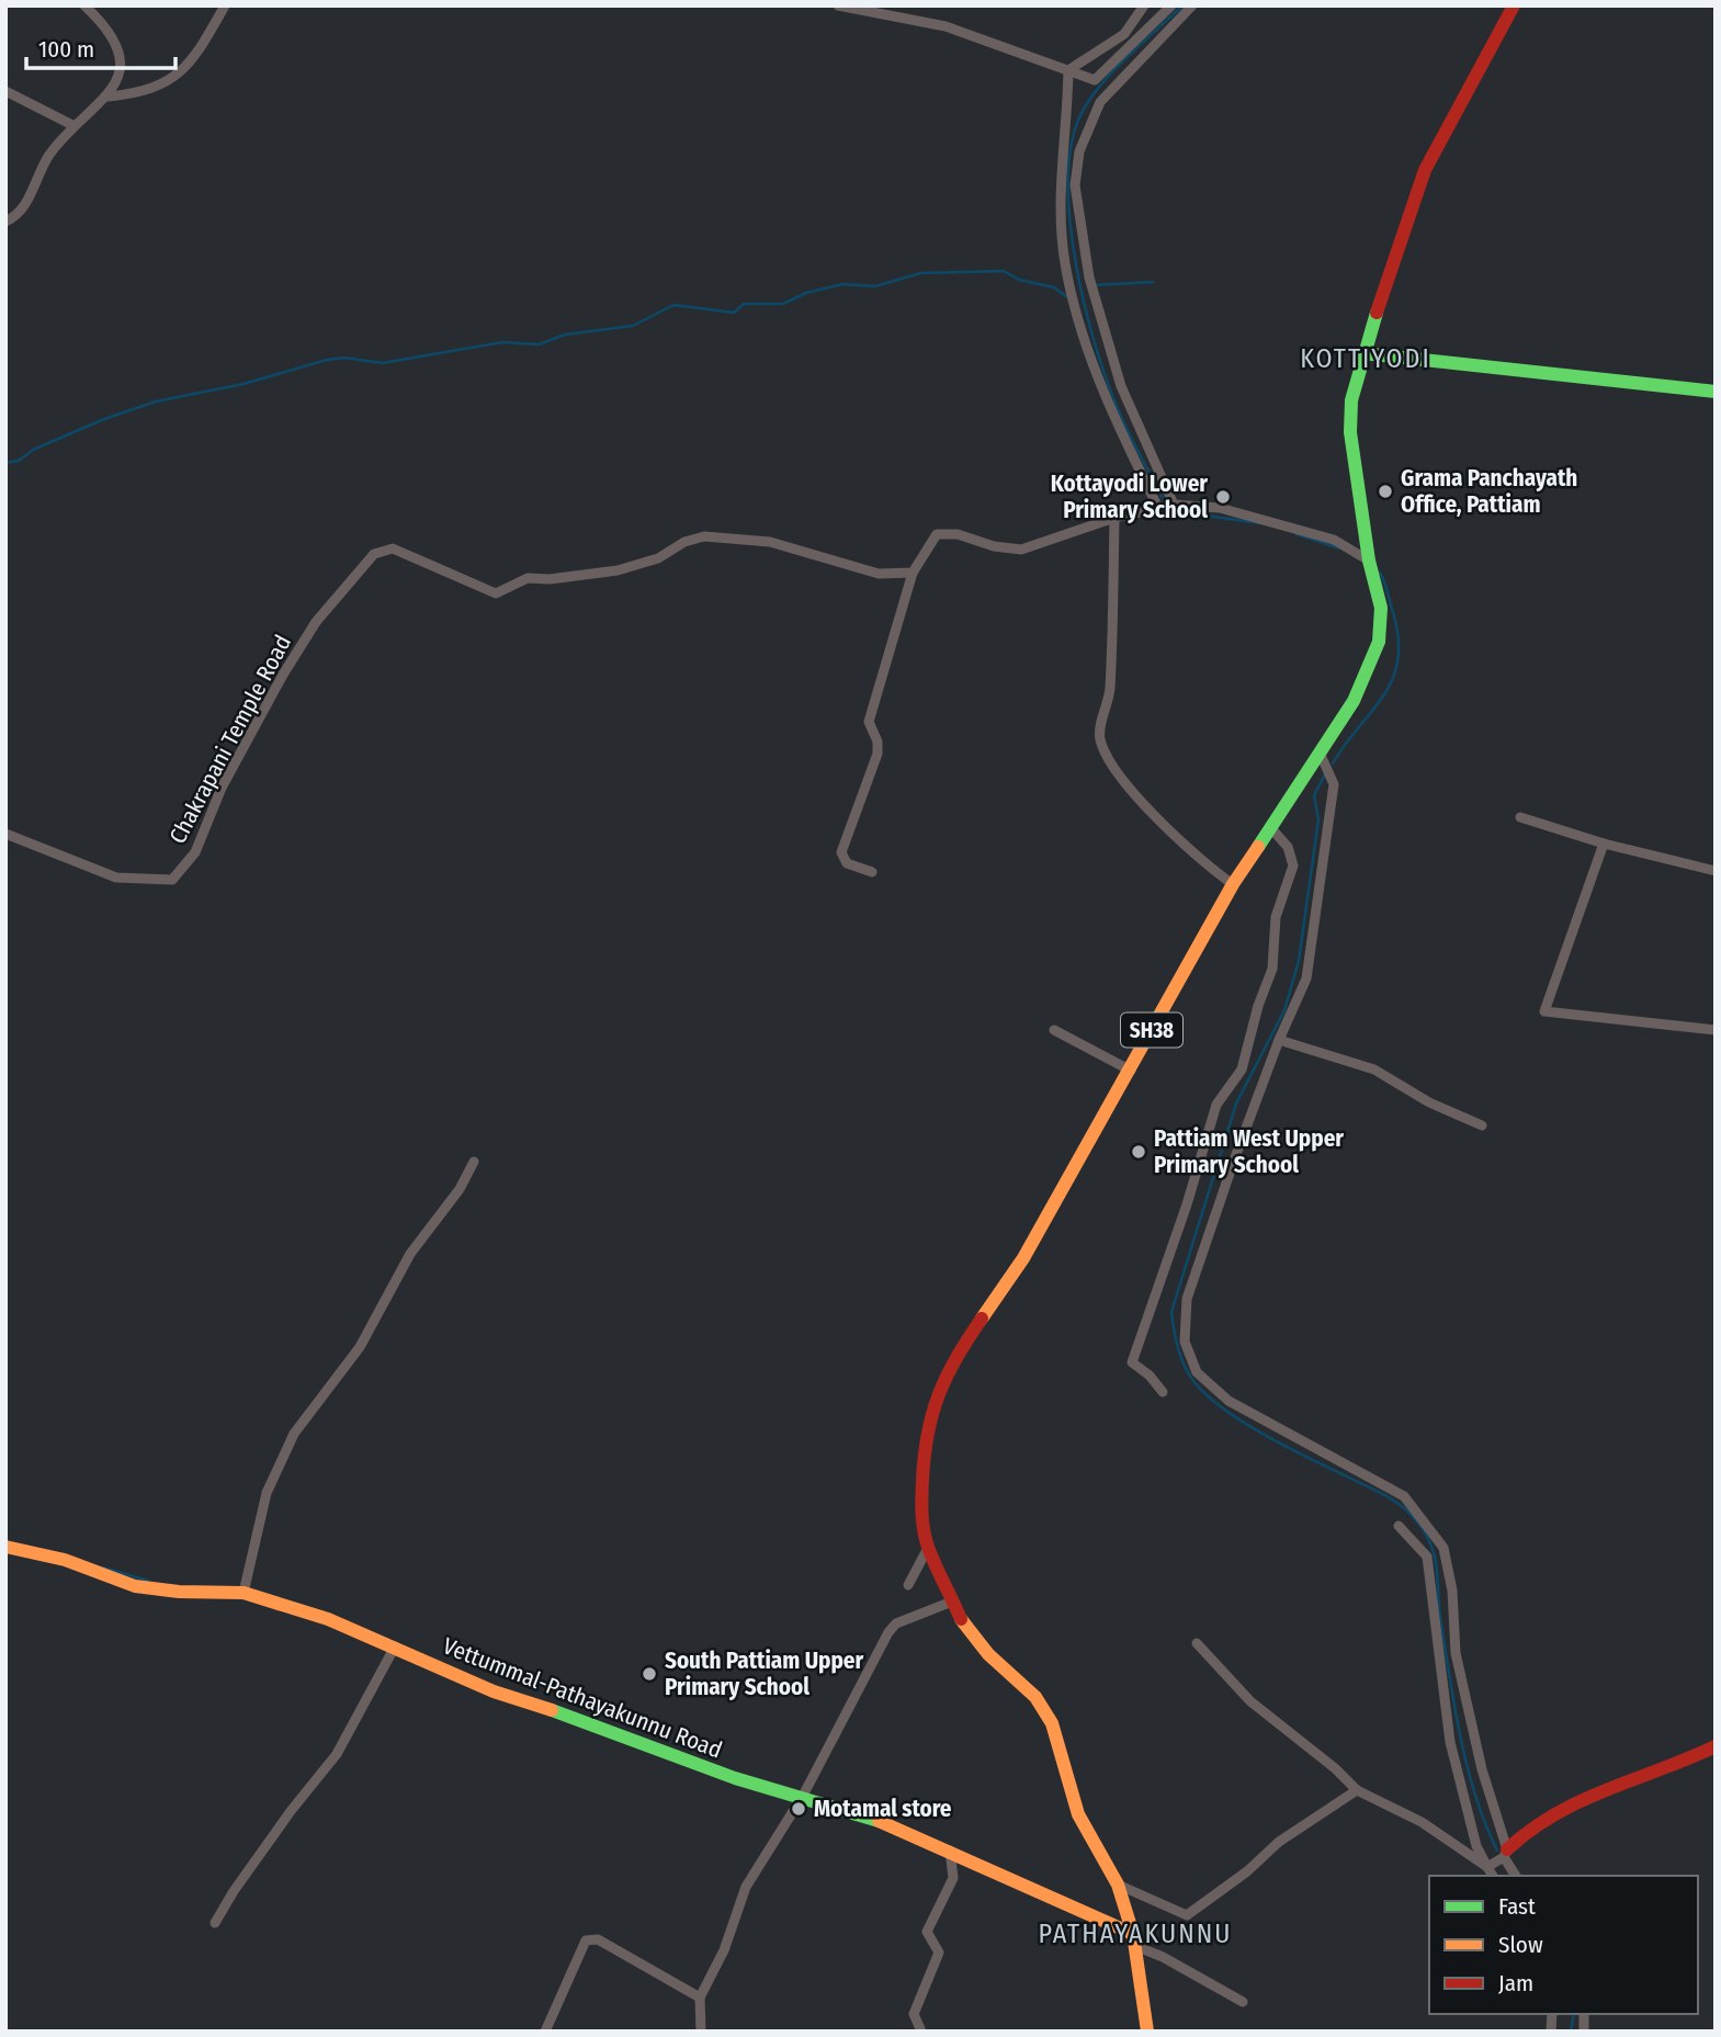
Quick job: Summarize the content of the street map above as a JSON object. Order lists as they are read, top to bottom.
{
  "streets": {
    "main road": ["SH38", "Vettummal-Pathayakunnu Road"],
    "street": ["Chakrapani Temple Road"]
  },
  "crossings": [
    ["SH38", "Vettummal-Pathayakunnu Road"]
  ],
  "districts": ["KOTTIYODI", "PATHAYAKUNNU"],
  "places": [
    "Grama Panchayath Office, Pattiam",
    "Kottayodi Lower Primary School",
    "Pattiam West Upper Primary School",
    "South Pattiam Upper Primary School",
    "Motamal store"
  ],
  "legend": ["Fast", "Slow", "Jam"],
  "scale_bar": "100 m"
}
